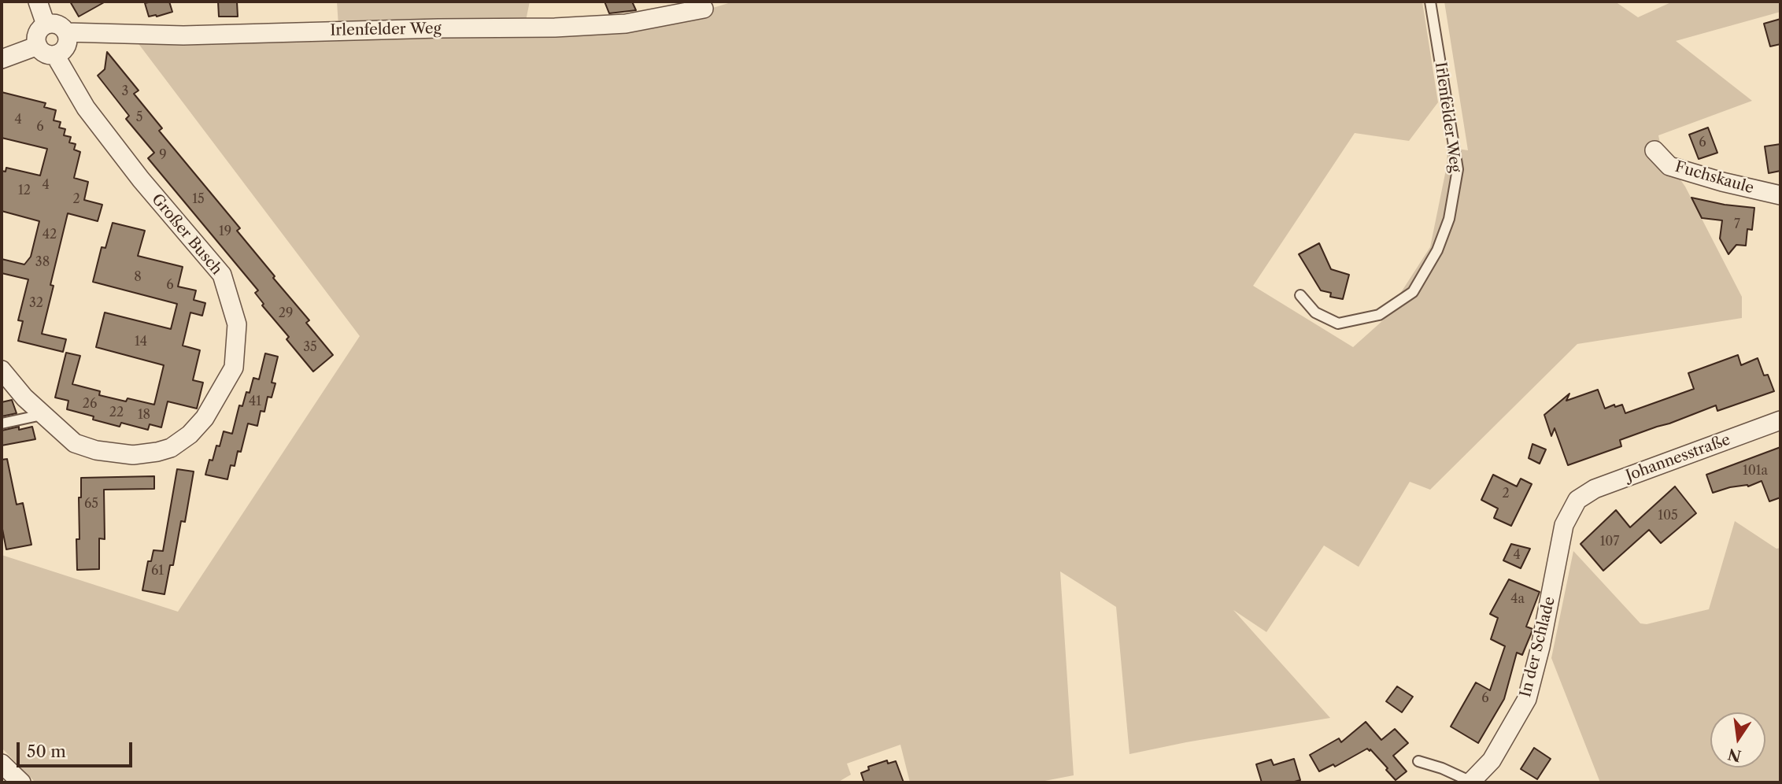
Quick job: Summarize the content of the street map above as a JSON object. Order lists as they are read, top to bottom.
{
  "streets": {
    "street": [
      "Irlenfelder Weg",
      "Fuchskaule",
      "Großer Busch",
      "Johannesstraße",
      "In der Schlade"
    ]
  },
  "crossings": [
    ["Irlenfelder Weg", "Großer Busch"],
    ["Johannesstraße", "In der Schlade"]
  ],
  "house_numbers": [
    "3",
    "5",
    "4",
    "6",
    "6",
    "9",
    "4",
    "12",
    "2",
    "15",
    "7",
    "19",
    "42",
    "38",
    "8",
    "6",
    "32",
    "29",
    "14",
    "35",
    "41",
    "26",
    "22",
    "18",
    "101a",
    "2",
    "65",
    "105",
    "107",
    "4",
    "61",
    "4a",
    "6"
  ],
  "scale_bar": "50 m",
  "north": "bottom"
}
